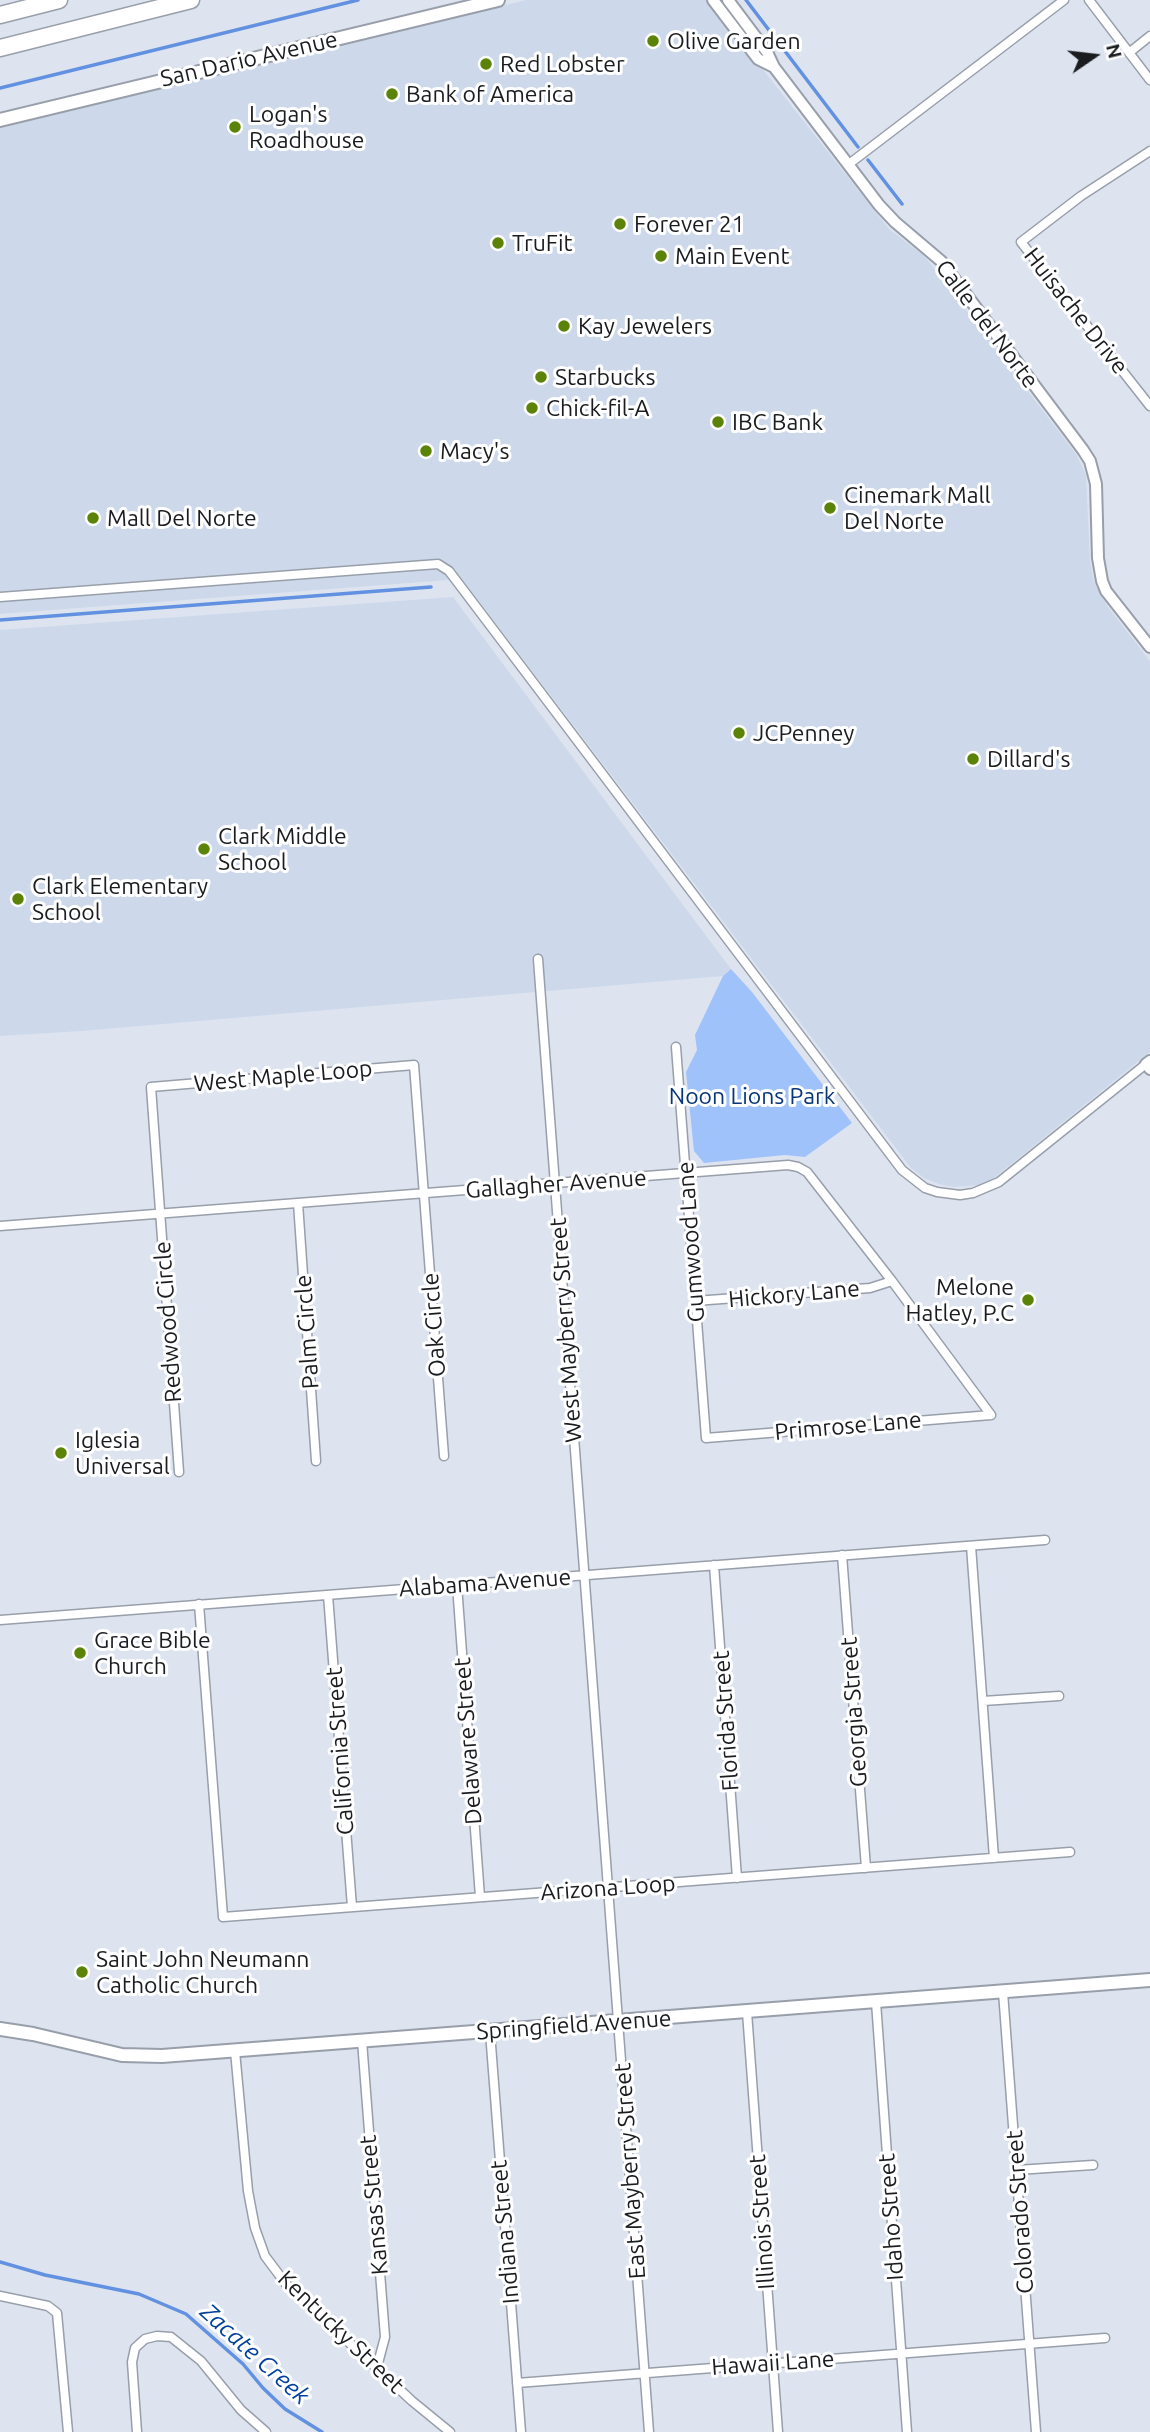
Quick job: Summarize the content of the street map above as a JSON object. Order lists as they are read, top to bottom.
{
  "streets": {
    "main road": ["San Dario Avenue", "Springfield Avenue"],
    "street": [
      "Huisache Drive",
      "Calle del Norte",
      "West Maple Loop",
      "Gallagher Avenue",
      "Gumwood Lane",
      "Hickory Lane",
      "Redwood Circle",
      "Oak Circle",
      "West Mayberry Street",
      "Palm Circle",
      "Primrose Lane",
      "Alabama Avenue",
      "Georgia Street",
      "Florida Street",
      "Delaware Street",
      "California Street",
      "Arizona Loop",
      "East Mayberry Street",
      "Kansas Street",
      "Colorado Street",
      "Idaho Street",
      "Illinois Street",
      "Indiana Street",
      "Kentucky Street",
      "Hawaii Lane"
    ]
  },
  "crossings": [
    ["West Maple Loop", "Gallagher Avenue"],
    ["West Maple Loop", "Redwood Circle"],
    ["West Maple Loop", "Oak Circle"],
    ["Gallagher Avenue", "Gumwood Lane"],
    ["Gallagher Avenue", "Hickory Lane"],
    ["Gallagher Avenue", "Redwood Circle"],
    ["Gallagher Avenue", "Oak Circle"],
    ["Gallagher Avenue", "West Mayberry Street"],
    ["Gallagher Avenue", "Palm Circle"],
    ["Gallagher Avenue", "Primrose Lane"],
    ["Gumwood Lane", "Hickory Lane"],
    ["Gumwood Lane", "Primrose Lane"],
    ["West Mayberry Street", "Alabama Avenue"],
    ["West Mayberry Street", "East Mayberry Street"],
    ["Alabama Avenue", "Georgia Street"],
    ["Alabama Avenue", "Florida Street"],
    ["Alabama Avenue", "Delaware Street"],
    ["Alabama Avenue", "California Street"],
    ["Alabama Avenue", "Arizona Loop"],
    ["Alabama Avenue", "East Mayberry Street"],
    ["Georgia Street", "Arizona Loop"],
    ["Florida Street", "Arizona Loop"],
    ["Delaware Street", "Arizona Loop"],
    ["California Street", "Arizona Loop"],
    ["Arizona Loop", "East Mayberry Street"],
    ["Springfield Avenue", "East Mayberry Street"],
    ["Springfield Avenue", "Kansas Street"],
    ["Springfield Avenue", "Colorado Street"],
    ["Springfield Avenue", "Idaho Street"],
    ["Springfield Avenue", "Illinois Street"],
    ["Springfield Avenue", "Indiana Street"],
    ["Springfield Avenue", "Kentucky Street"],
    ["East Mayberry Street", "Hawaii Lane"],
    ["Kansas Street", "Kentucky Street"],
    ["Colorado Street", "Hawaii Lane"],
    ["Idaho Street", "Hawaii Lane"],
    ["Illinois Street", "Hawaii Lane"],
    ["Indiana Street", "Hawaii Lane"]
  ],
  "water": ["Zacate Creek"],
  "parks": ["Noon Lions Park"],
  "places": [
    "Olive Garden",
    "Red Lobster",
    "Bank of America",
    "Logan's Roadhouse",
    "Forever 21",
    "TruFit",
    "Main Event",
    "Kay Jewelers",
    "Starbucks",
    "Chick-fil-A",
    "IBC Bank",
    "Macy's",
    "Cinemark Mall Del Norte",
    "Mall Del Norte",
    "JCPenney",
    "Dillard's",
    "Clark Middle School",
    "Clark Elementary School",
    "Melone Hatley, P.C",
    "Iglesia Universal",
    "Grace Bible Church",
    "Saint John Neumann Catholic Church"
  ],
  "north": "right"
}
